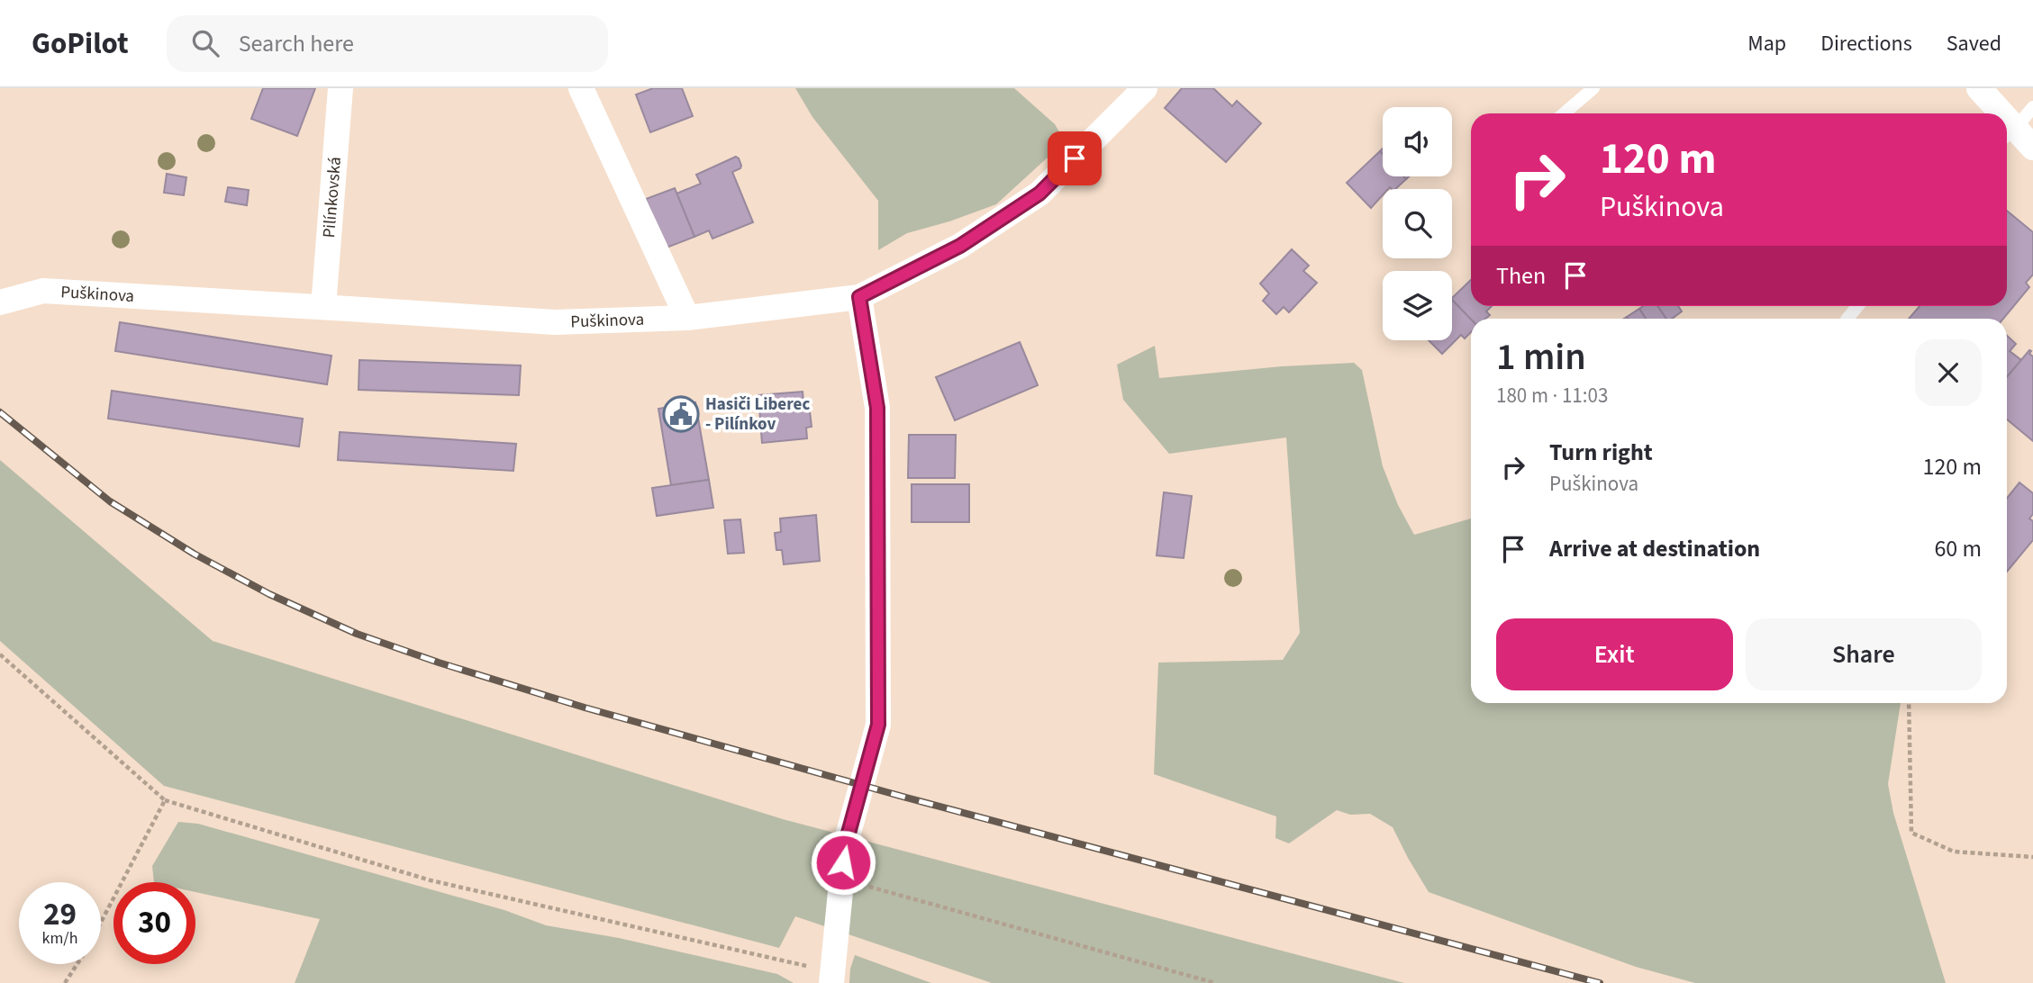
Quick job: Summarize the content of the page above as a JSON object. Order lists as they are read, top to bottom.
{
  "streets": {
    "street": ["Pilínkovská", "Puškinova"]
  },
  "crossings": [
    ["Pilínkovská", "Puškinova"]
  ],
  "places": {
    "public building": ["Hasiči Liberec - Pilínkov"]
  },
  "page": {
    "header": "GoPilot",
    "search": "Search here",
    "nav": ["Map", "Directions", "Saved"],
    "turn": ["120 m", "Puškinova"],
    "then": "Then",
    "heading": ["1 min", "180 m · 11:03"],
    "list": [
      {
        "name": "Turn right",
        "note": "Puškinova",
        "value": "120 m"
      },
      {
        "name": "Arrive at destination",
        "value": "60 m"
      }
    ],
    "buttons": ["Exit", "Share"],
    "speed": "29 km/h",
    "limit": "30"
  }
}
